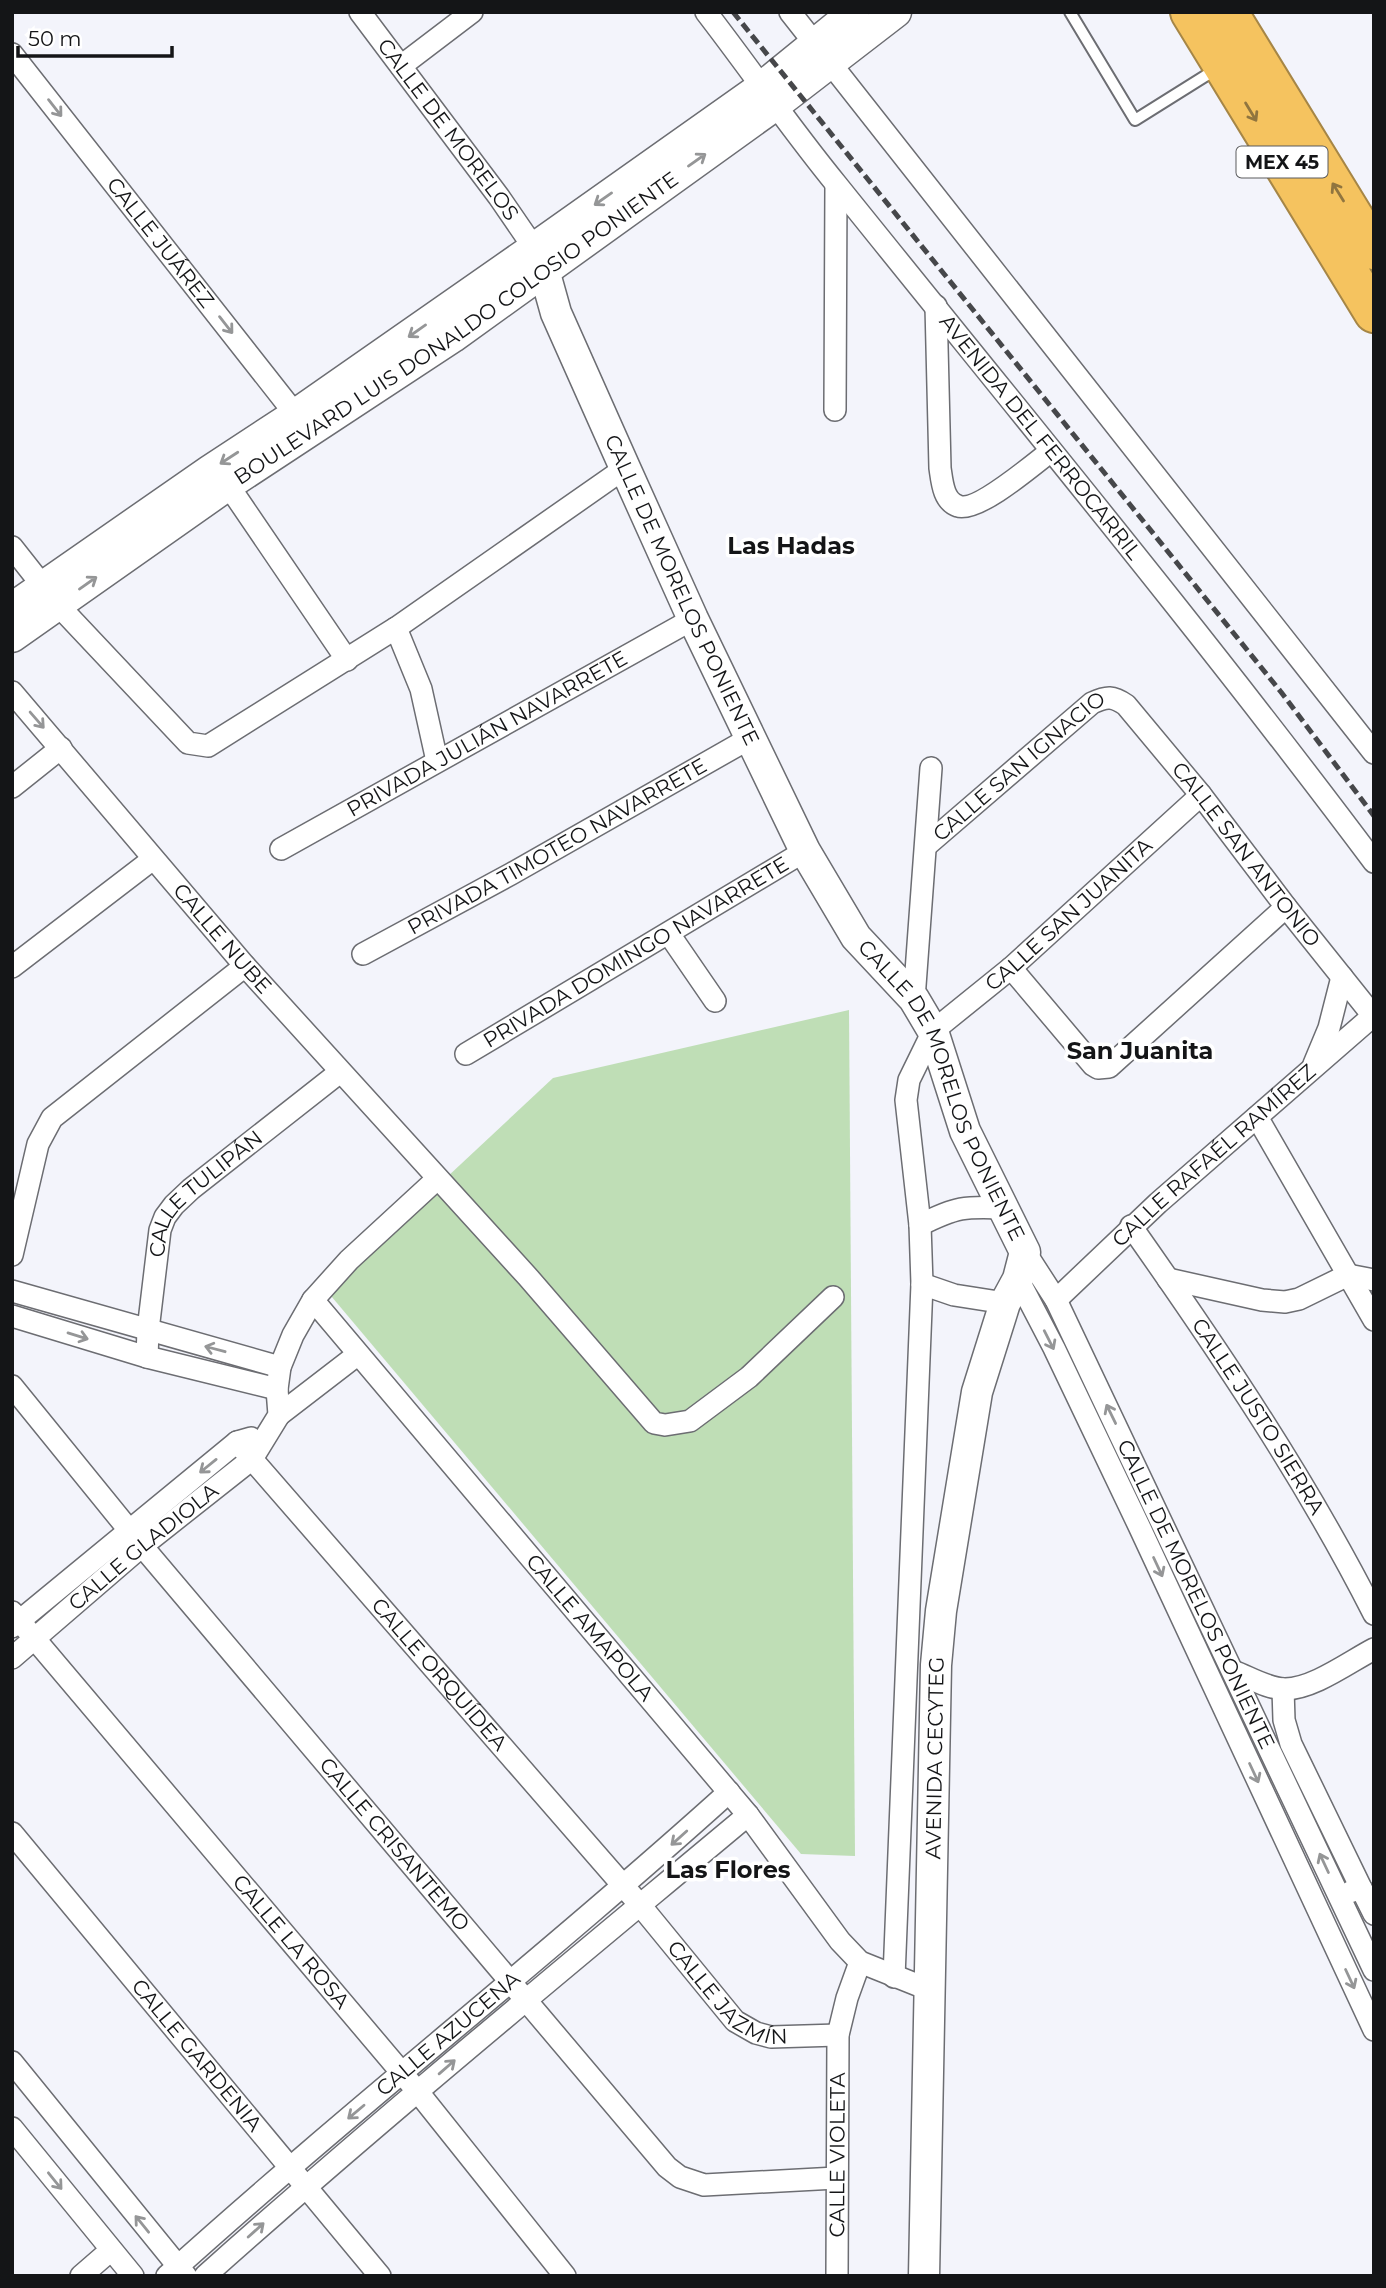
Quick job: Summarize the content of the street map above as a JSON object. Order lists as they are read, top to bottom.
{
  "streets": {
    "highway": ["MEX 45"],
    "street": [
      "CALLE DE MORELOS",
      "CALLE JUÁREZ",
      "BOULEVARD LUIS DONALDO COLOSIO PONIENTE",
      "AVENIDA DEL FERROCARRIL",
      "CALLE DE MORELOS PONIENTE",
      "PRIVADA JULIÁN NAVARRETE",
      "CALLE SAN IGNACIO",
      "PRIVADA TIMOTEO NAVARRETE",
      "CALLE SAN ANTONIO",
      "CALLE SAN JUANITA",
      "CALLE NUBE",
      "PRIVADA DOMINGO NAVARRETE",
      "CALLE RAFAÉL RAMÍREZ",
      "CALLE TULIPÁN",
      "CALLE JUSTO SIERRA",
      "CALLE GLADIOLA",
      "CALLE AMAPOLA",
      "CALLE ORQUÍDEA",
      "AVENIDA CECYTEG",
      "CALLE CRISANTEMO",
      "CALLE LA ROSA",
      "CALLE JAZMÍN",
      "CALLE AZUCENA",
      "CALLE GARDENIA",
      "CALLE VIOLETA"
    ]
  },
  "crossings": [
    ["CALLE DE MORELOS", "BOULEVARD LUIS DONALDO COLOSIO PONIENTE"],
    ["CALLE DE MORELOS", "CALLE DE MORELOS PONIENTE"],
    ["CALLE JUÁREZ", "BOULEVARD LUIS DONALDO COLOSIO PONIENTE"],
    ["BOULEVARD LUIS DONALDO COLOSIO PONIENTE", "AVENIDA DEL FERROCARRIL"],
    ["BOULEVARD LUIS DONALDO COLOSIO PONIENTE", "CALLE DE MORELOS PONIENTE"],
    ["CALLE DE MORELOS PONIENTE", "PRIVADA JULIÁN NAVARRETE"],
    ["CALLE DE MORELOS PONIENTE", "PRIVADA TIMOTEO NAVARRETE"],
    ["CALLE DE MORELOS PONIENTE", "CALLE SAN JUANITA"],
    ["CALLE DE MORELOS PONIENTE", "PRIVADA DOMINGO NAVARRETE"],
    ["CALLE DE MORELOS PONIENTE", "CALLE RAFAÉL RAMÍREZ"],
    ["CALLE DE MORELOS PONIENTE", "AVENIDA CECYTEG"],
    ["CALLE SAN IGNACIO", "CALLE SAN ANTONIO"],
    ["CALLE SAN ANTONIO", "CALLE SAN JUANITA"],
    ["CALLE SAN ANTONIO", "CALLE RAFAÉL RAMÍREZ"],
    ["CALLE NUBE", "CALLE TULIPÁN"],
    ["CALLE RAFAÉL RAMÍREZ", "CALLE JUSTO SIERRA"],
    ["CALLE GLADIOLA", "CALLE AMAPOLA"],
    ["CALLE GLADIOLA", "CALLE ORQUÍDEA"],
    ["CALLE GLADIOLA", "CALLE CRISANTEMO"],
    ["CALLE GLADIOLA", "CALLE LA ROSA"],
    ["CALLE AMAPOLA", "AVENIDA CECYTEG"],
    ["CALLE AMAPOLA", "CALLE AZUCENA"],
    ["CALLE ORQUÍDEA", "CALLE JAZMÍN"],
    ["CALLE ORQUÍDEA", "CALLE AZUCENA"],
    ["CALLE CRISANTEMO", "CALLE AZUCENA"],
    ["CALLE CRISANTEMO", "CALLE VIOLETA"],
    ["CALLE LA ROSA", "CALLE AZUCENA"],
    ["CALLE JAZMÍN", "CALLE AZUCENA"],
    ["CALLE JAZMÍN", "CALLE VIOLETA"],
    ["CALLE AZUCENA", "CALLE GARDENIA"]
  ],
  "one_way": ["CALLE JUÁREZ"],
  "districts": ["Las Hadas", "San Juanita", "Las Flores"],
  "scale_bar": "50 m"
}
